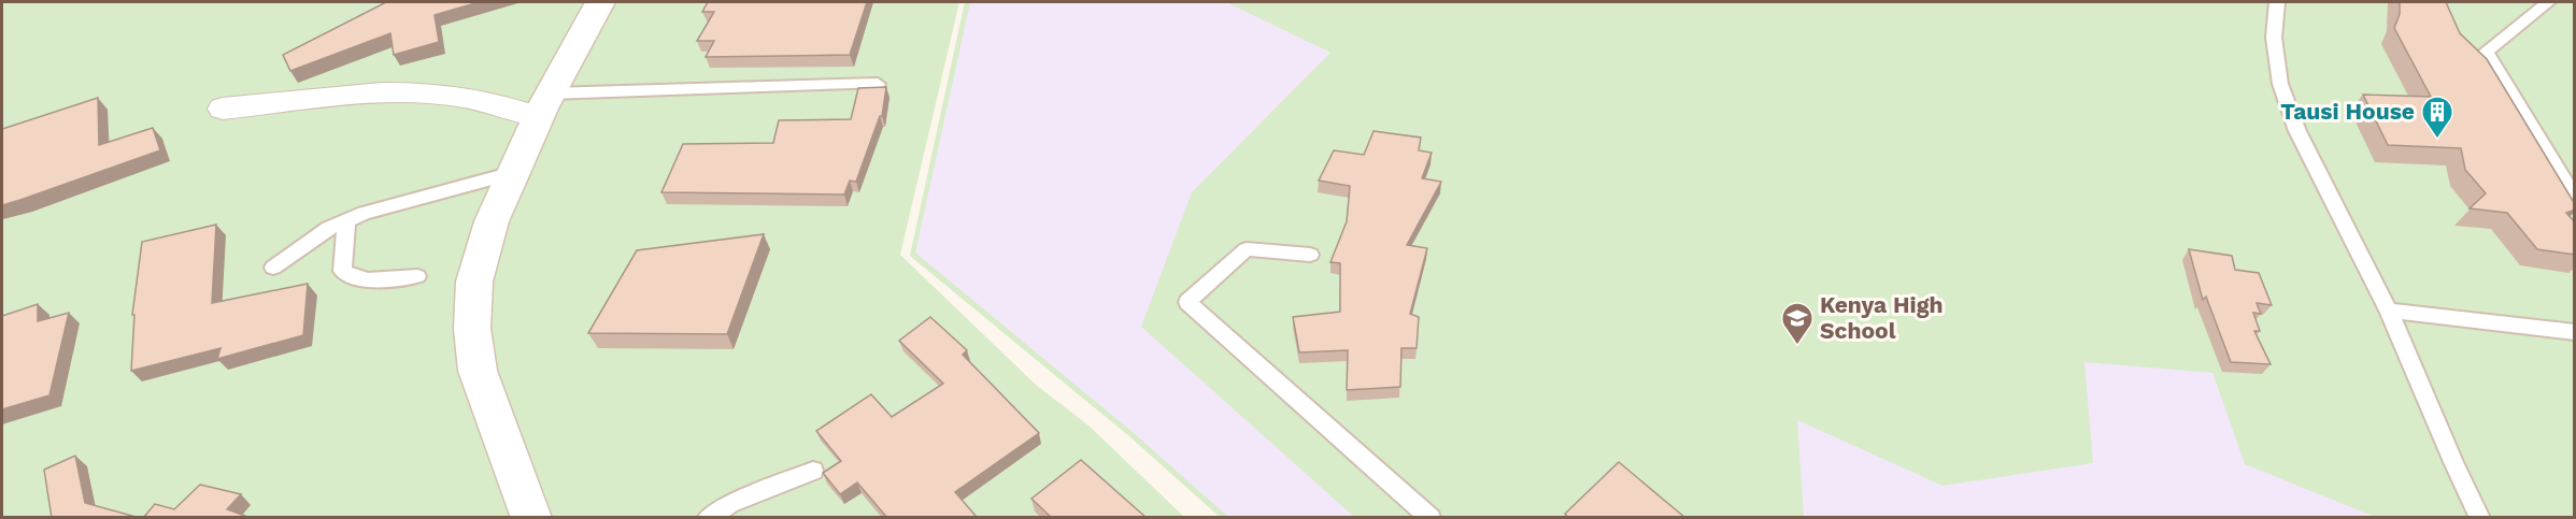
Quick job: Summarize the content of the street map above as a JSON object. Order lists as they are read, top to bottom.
{
  "places": {
    "building": ["Tausi House"],
    "school or university": ["Kenya High School"]
  }
}
